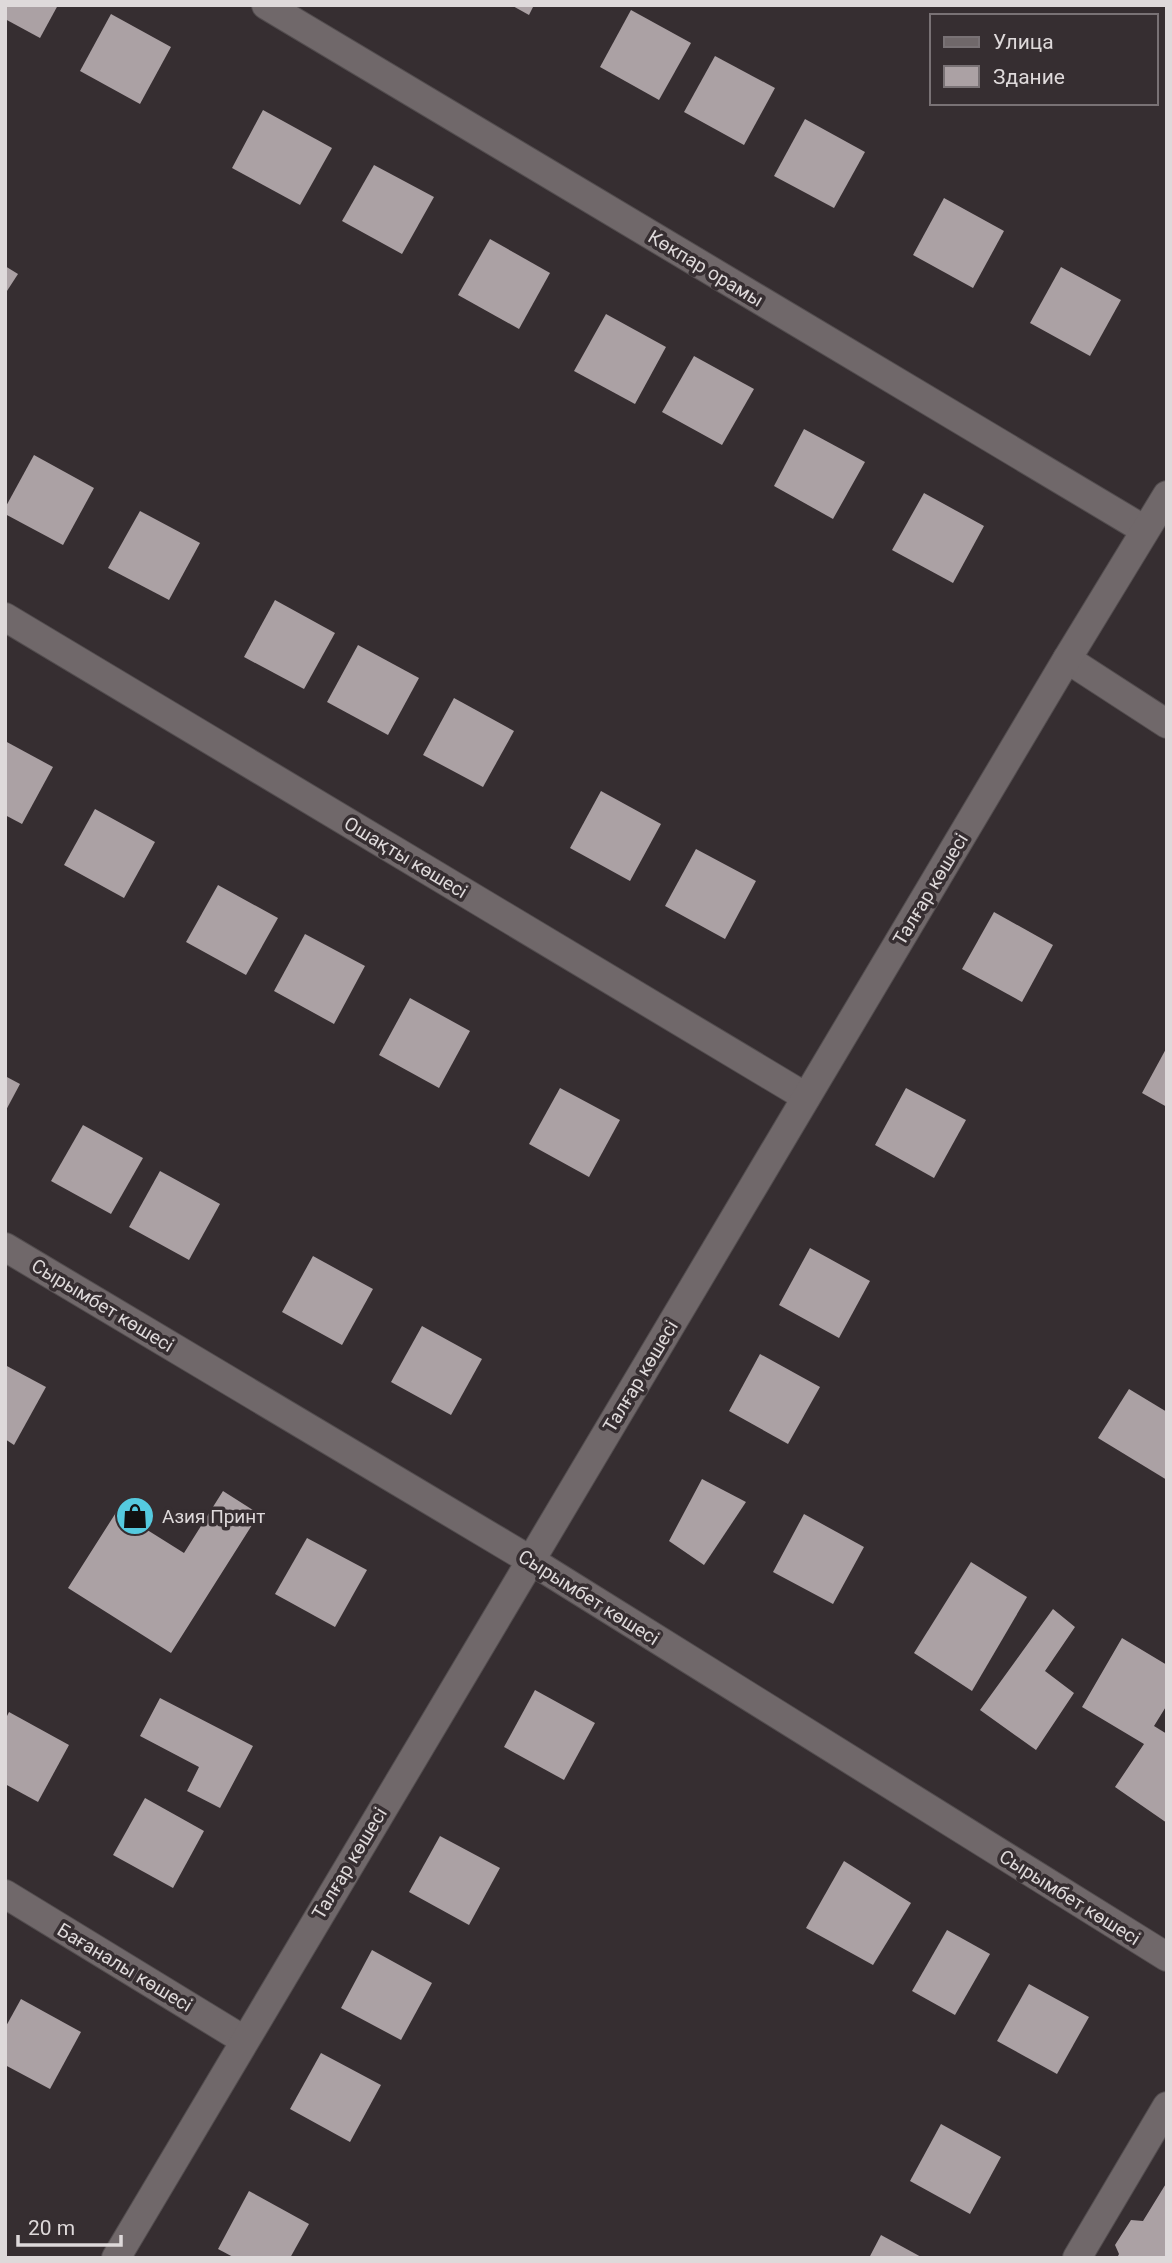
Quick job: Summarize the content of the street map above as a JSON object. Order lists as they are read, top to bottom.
{
  "streets": {
    "street": [
      "Көкпар орамы",
      "Ошақты көшесі",
      "Талғар көшесі",
      "Сырымбет көшесі",
      "Бағаналы көшесі"
    ]
  },
  "crossings": [
    ["Көкпар орамы", "Талғар көшесі"],
    ["Ошақты көшесі", "Талғар көшесі"],
    ["Талғар көшесі", "Сырымбет көшесі"],
    ["Талғар көшесі", "Бағаналы көшесі"]
  ],
  "places": {
    "shop": ["Азия Принт"]
  },
  "legend": ["Улица", "Здание"],
  "scale_bar": "20 m"
}
